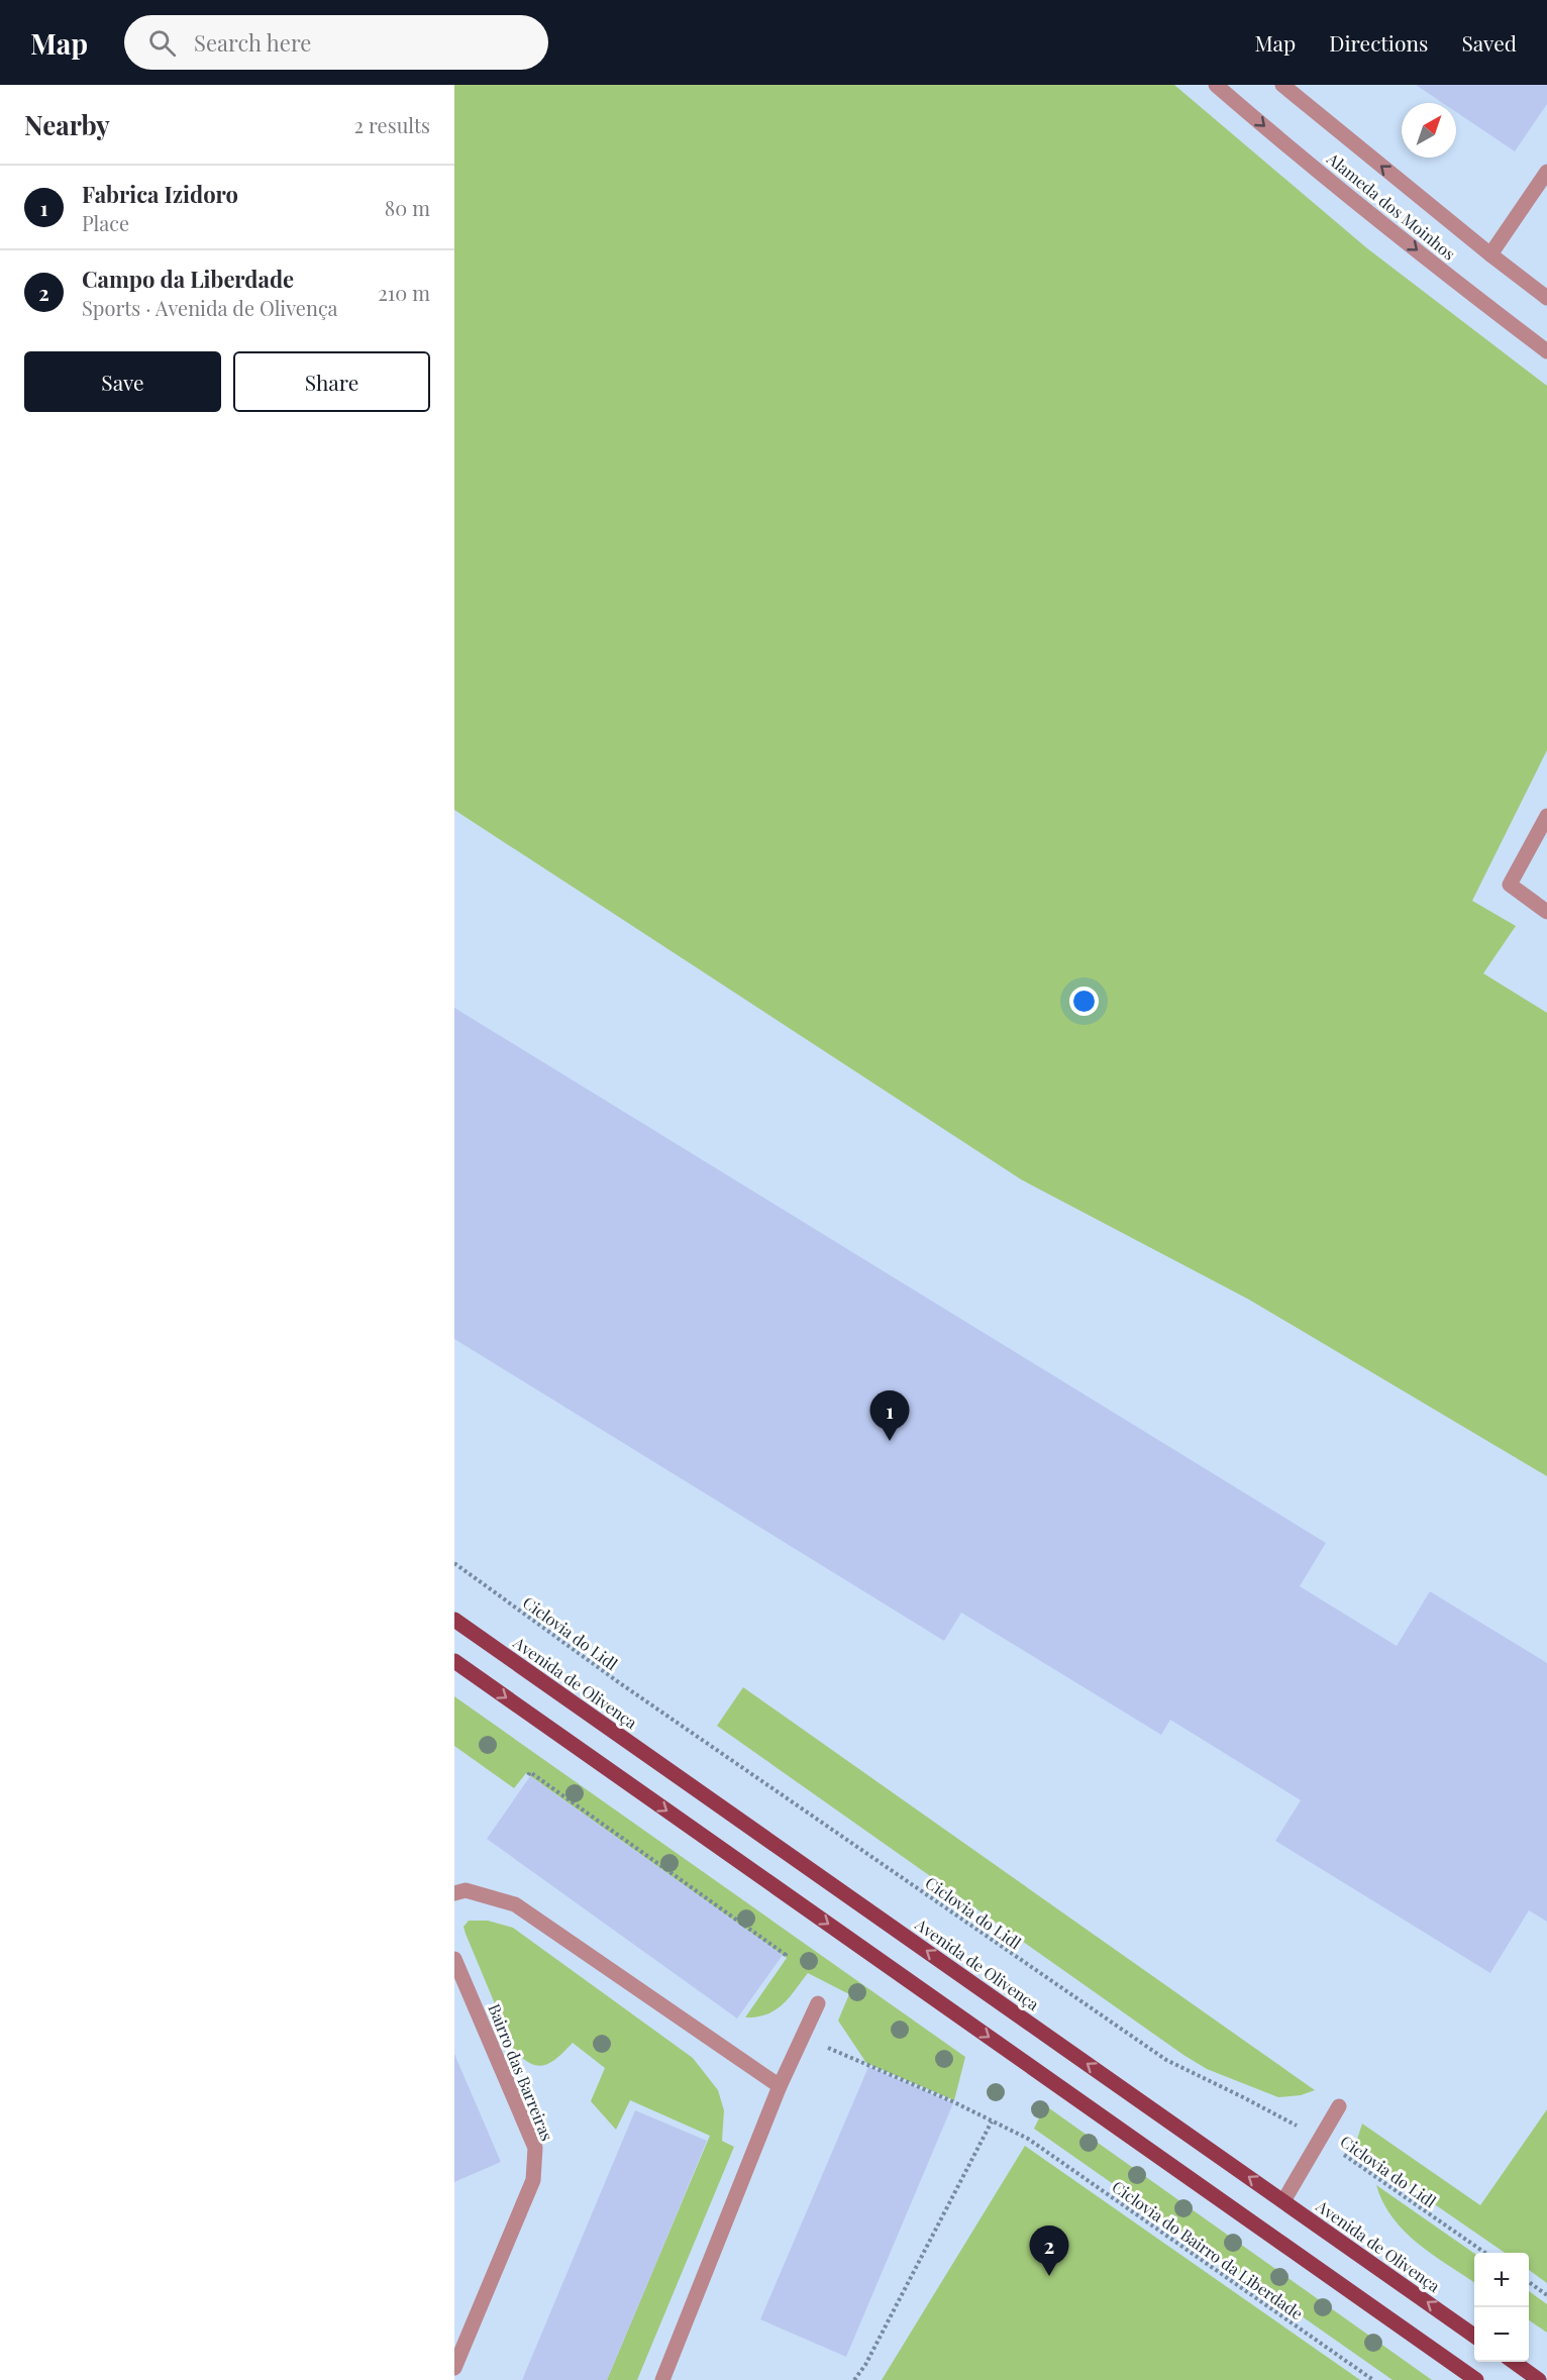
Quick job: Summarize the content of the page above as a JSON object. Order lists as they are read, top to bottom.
{
  "streets": {
    "main road": ["Avenida de Olivença"],
    "street": ["Alameda dos Moinhos", "Bairro das Barreiras"],
    "path": ["Ciclovia do Lidl", "Ciclovia do Bairro da Liberdade"]
  },
  "north": "top right",
  "page": {
    "header": "Map",
    "search": "Search here",
    "nav": ["Map", "Directions", "Saved"],
    "heading": ["Nearby", "2 results"],
    "list": [
      {
        "mark": "1",
        "name": "Fabrica Izidoro",
        "note": "Place",
        "value": "80 m"
      },
      {
        "mark": "2",
        "name": "Campo da Liberdade",
        "note": "Sports · Avenida de Olivença",
        "value": "210 m"
      }
    ],
    "buttons": ["Save", "Share"],
    "pins": ["1", "2"],
    "map_buttons": ["+", "−"]
  }
}
